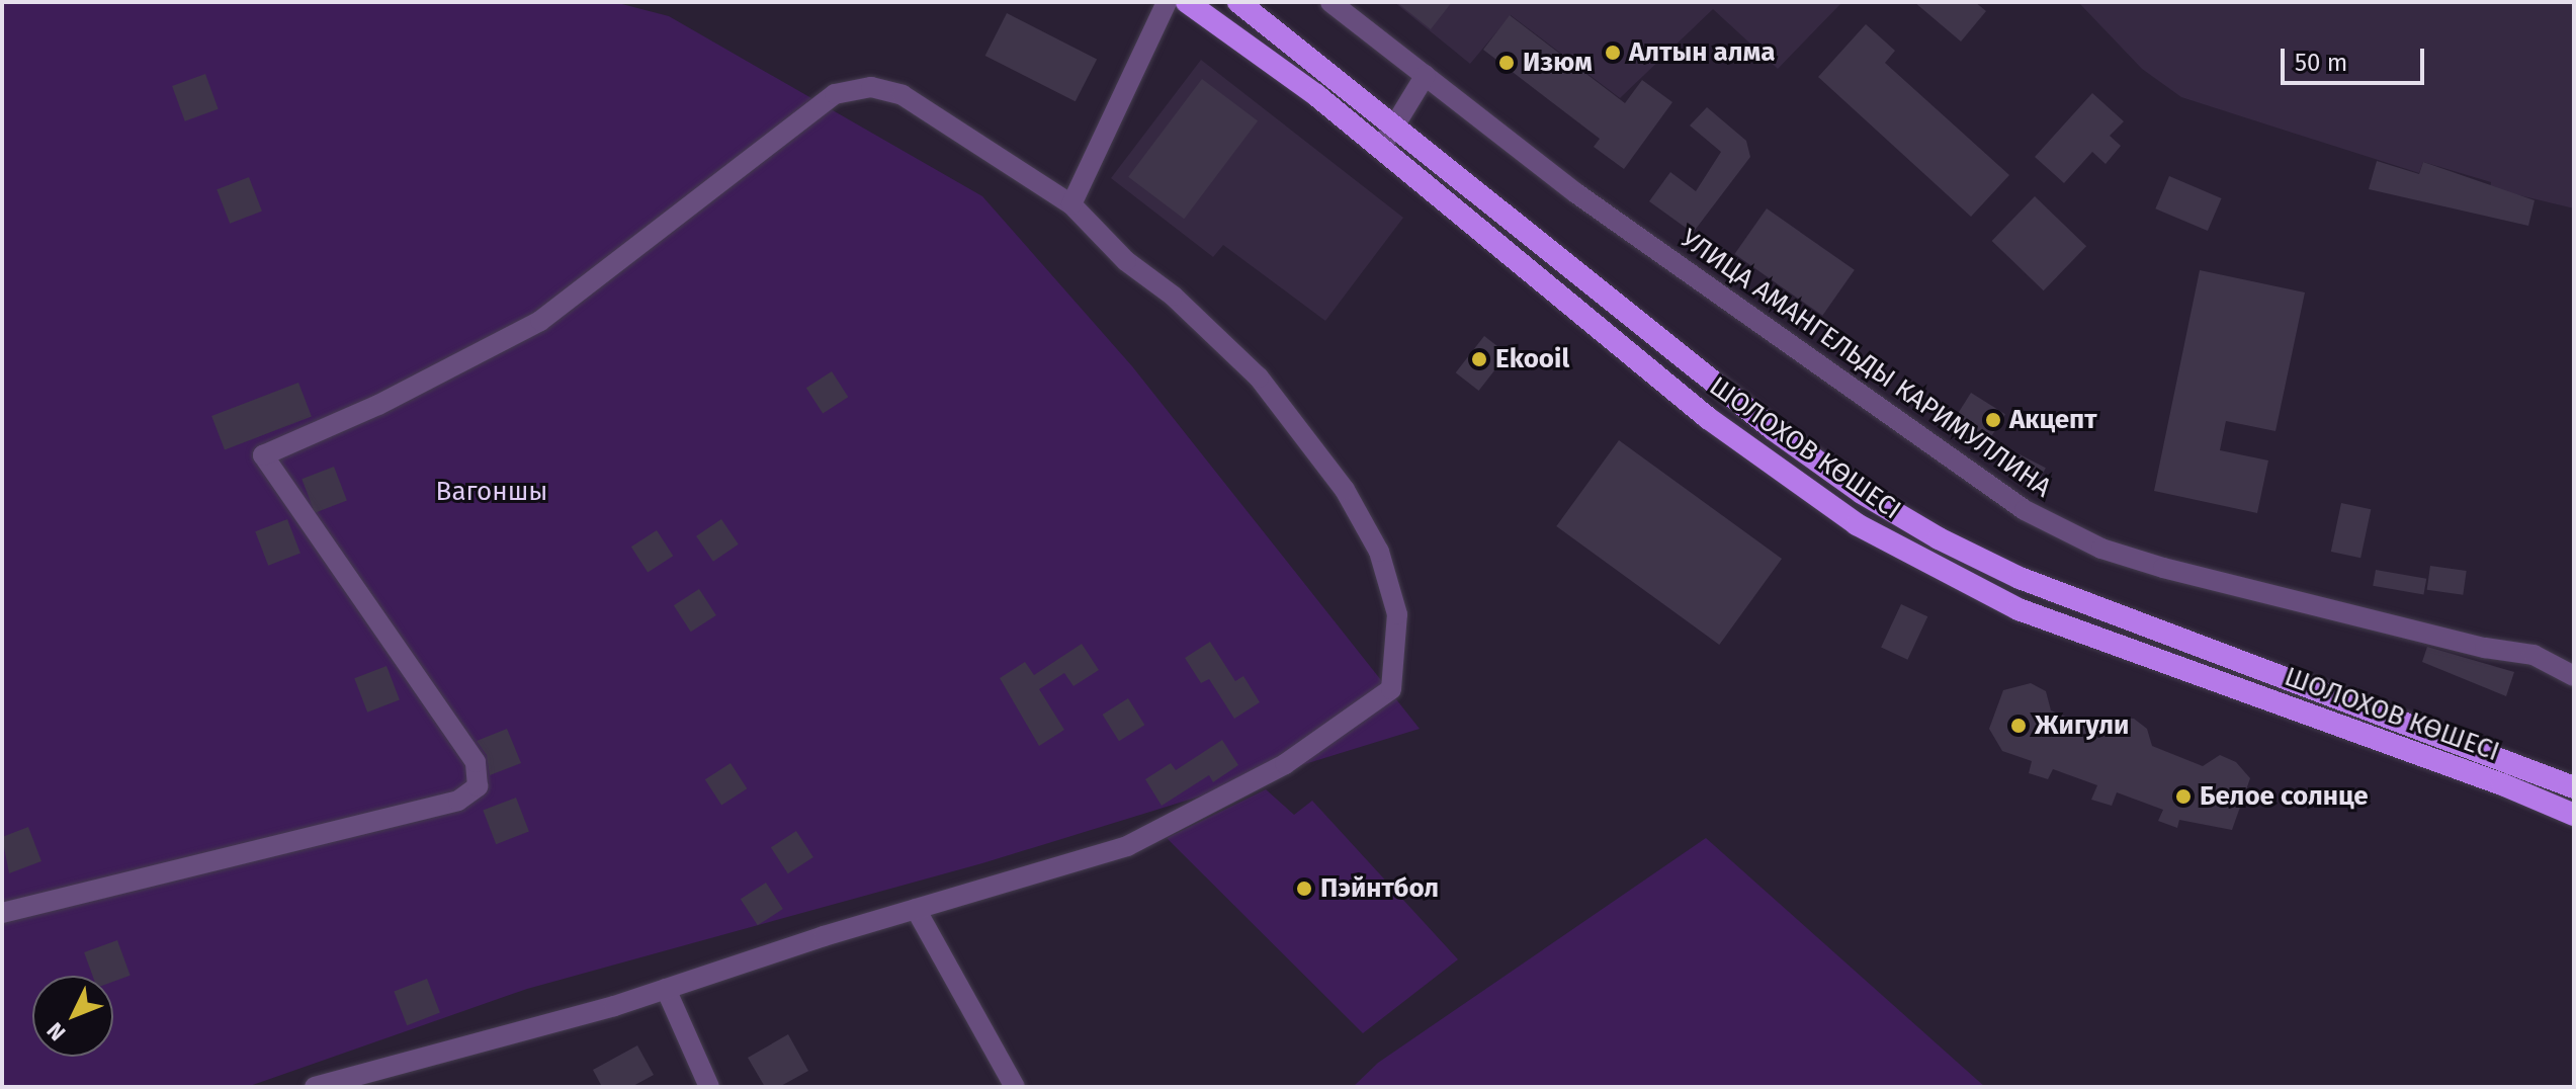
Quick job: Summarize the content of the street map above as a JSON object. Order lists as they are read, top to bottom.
{
  "streets": {
    "highway": ["ШОЛОХОВ КӨШЕСІ"],
    "street": ["УЛИЦА АМАНГЕЛЬДЫ КАРИМУЛЛИНА"]
  },
  "parks": ["Вагоншы"],
  "places": [
    "Алтын алма",
    "Изюм",
    "Ekooil",
    "Акцепт",
    "Жигули",
    "Белое солнце",
    "Пэйнтбол"
  ],
  "scale_bar": "50 m",
  "north": "bottom left"
}
